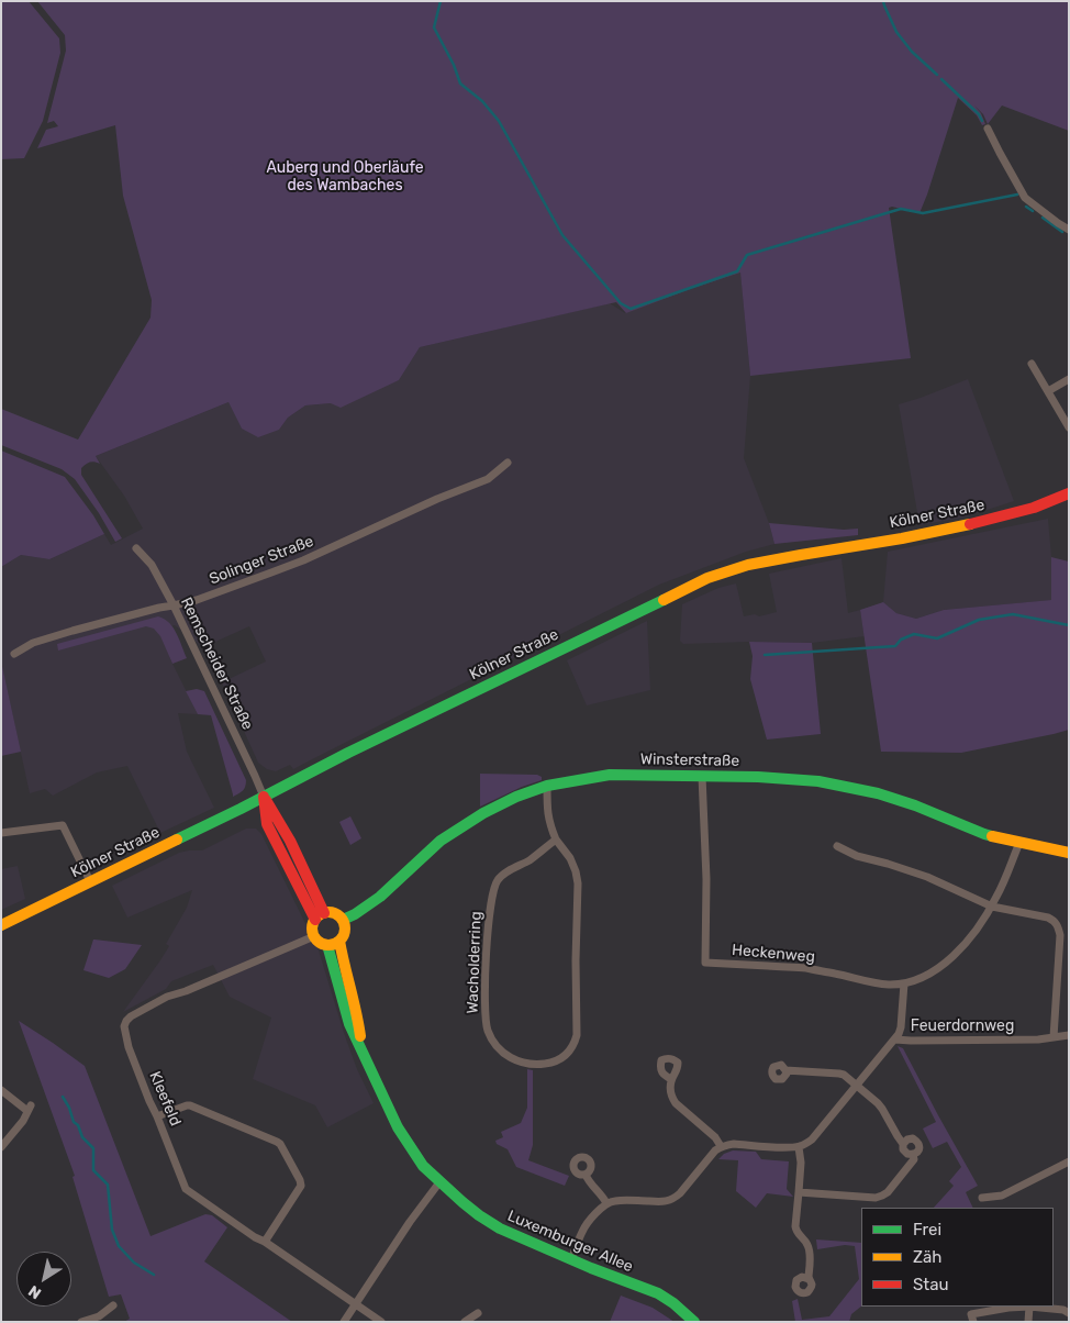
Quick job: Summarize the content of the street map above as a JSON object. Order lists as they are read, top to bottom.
{
  "streets": {
    "street": [
      "Kölner Straße",
      "Solinger Straße",
      "Remscheider Straße",
      "Winsterstraße",
      "Heckenweg",
      "Wacholderring",
      "Feuerdornweg",
      "Kleefeld",
      "Luxemburger Allee"
    ]
  },
  "crossings": [
    ["Kölner Straße", "Remscheider Straße"],
    ["Solinger Straße", "Remscheider Straße"],
    ["Winsterstraße", "Heckenweg"],
    ["Winsterstraße", "Wacholderring"],
    ["Winsterstraße", "Kleefeld"],
    ["Winsterstraße", "Luxemburger Allee"],
    ["Heckenweg", "Feuerdornweg"],
    ["Kleefeld", "Luxemburger Allee"]
  ],
  "parks": ["Auberg und Oberläufe des Wambaches"],
  "legend": ["Frei", "Zäh", "Stau"],
  "north": "bottom left"
}
